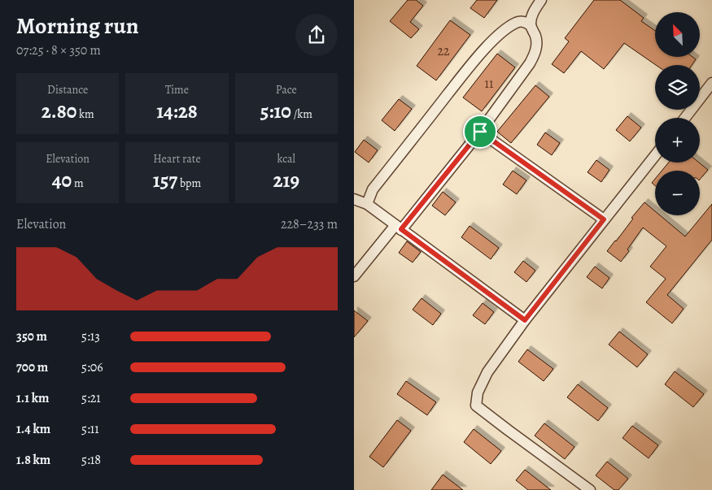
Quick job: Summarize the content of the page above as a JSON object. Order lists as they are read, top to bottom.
{
  "house_numbers": ["22", "11"],
  "north": "top left",
  "page": {
    "heading": ["Morning run", "07:25 · 8 × 350 m"],
    "map_buttons": ["+", "−"],
    "stats": [
      ["Distance", "2.80 km"],
      ["Time", "14:28"],
      ["Pace", "5:10 /km"],
      ["Elevation", "40 m"],
      ["Heart rate", "157 bpm"],
      ["kcal", "219"]
    ],
    "chart": ["Elevation", "228–233 m"],
    "list": [
      {
        "name": "350 m",
        "note": "5:13"
      },
      {
        "name": "700 m",
        "note": "5:06"
      },
      {
        "name": "1.1 km",
        "note": "5:21"
      },
      {
        "name": "1.4 km",
        "note": "5:11"
      },
      {
        "name": "1.8 km",
        "note": "5:18"
      }
    ]
  }
}
